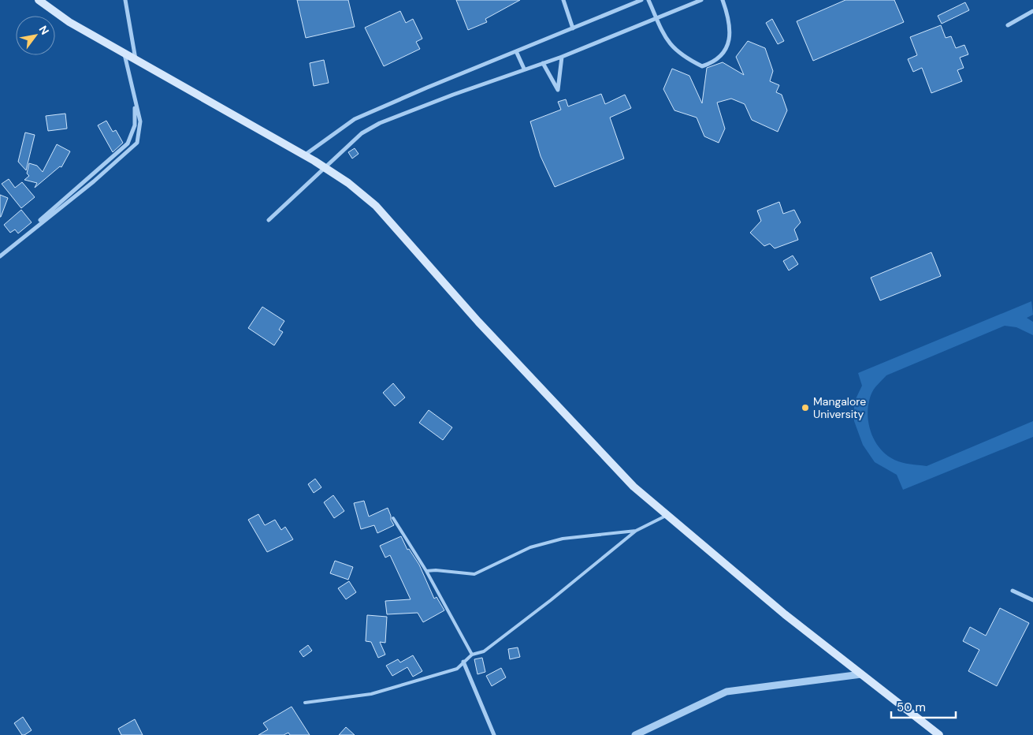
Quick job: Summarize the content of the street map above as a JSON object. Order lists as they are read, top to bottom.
{
  "places": ["Mangalore University"],
  "scale_bar": "50 m",
  "north": "top right"
}
